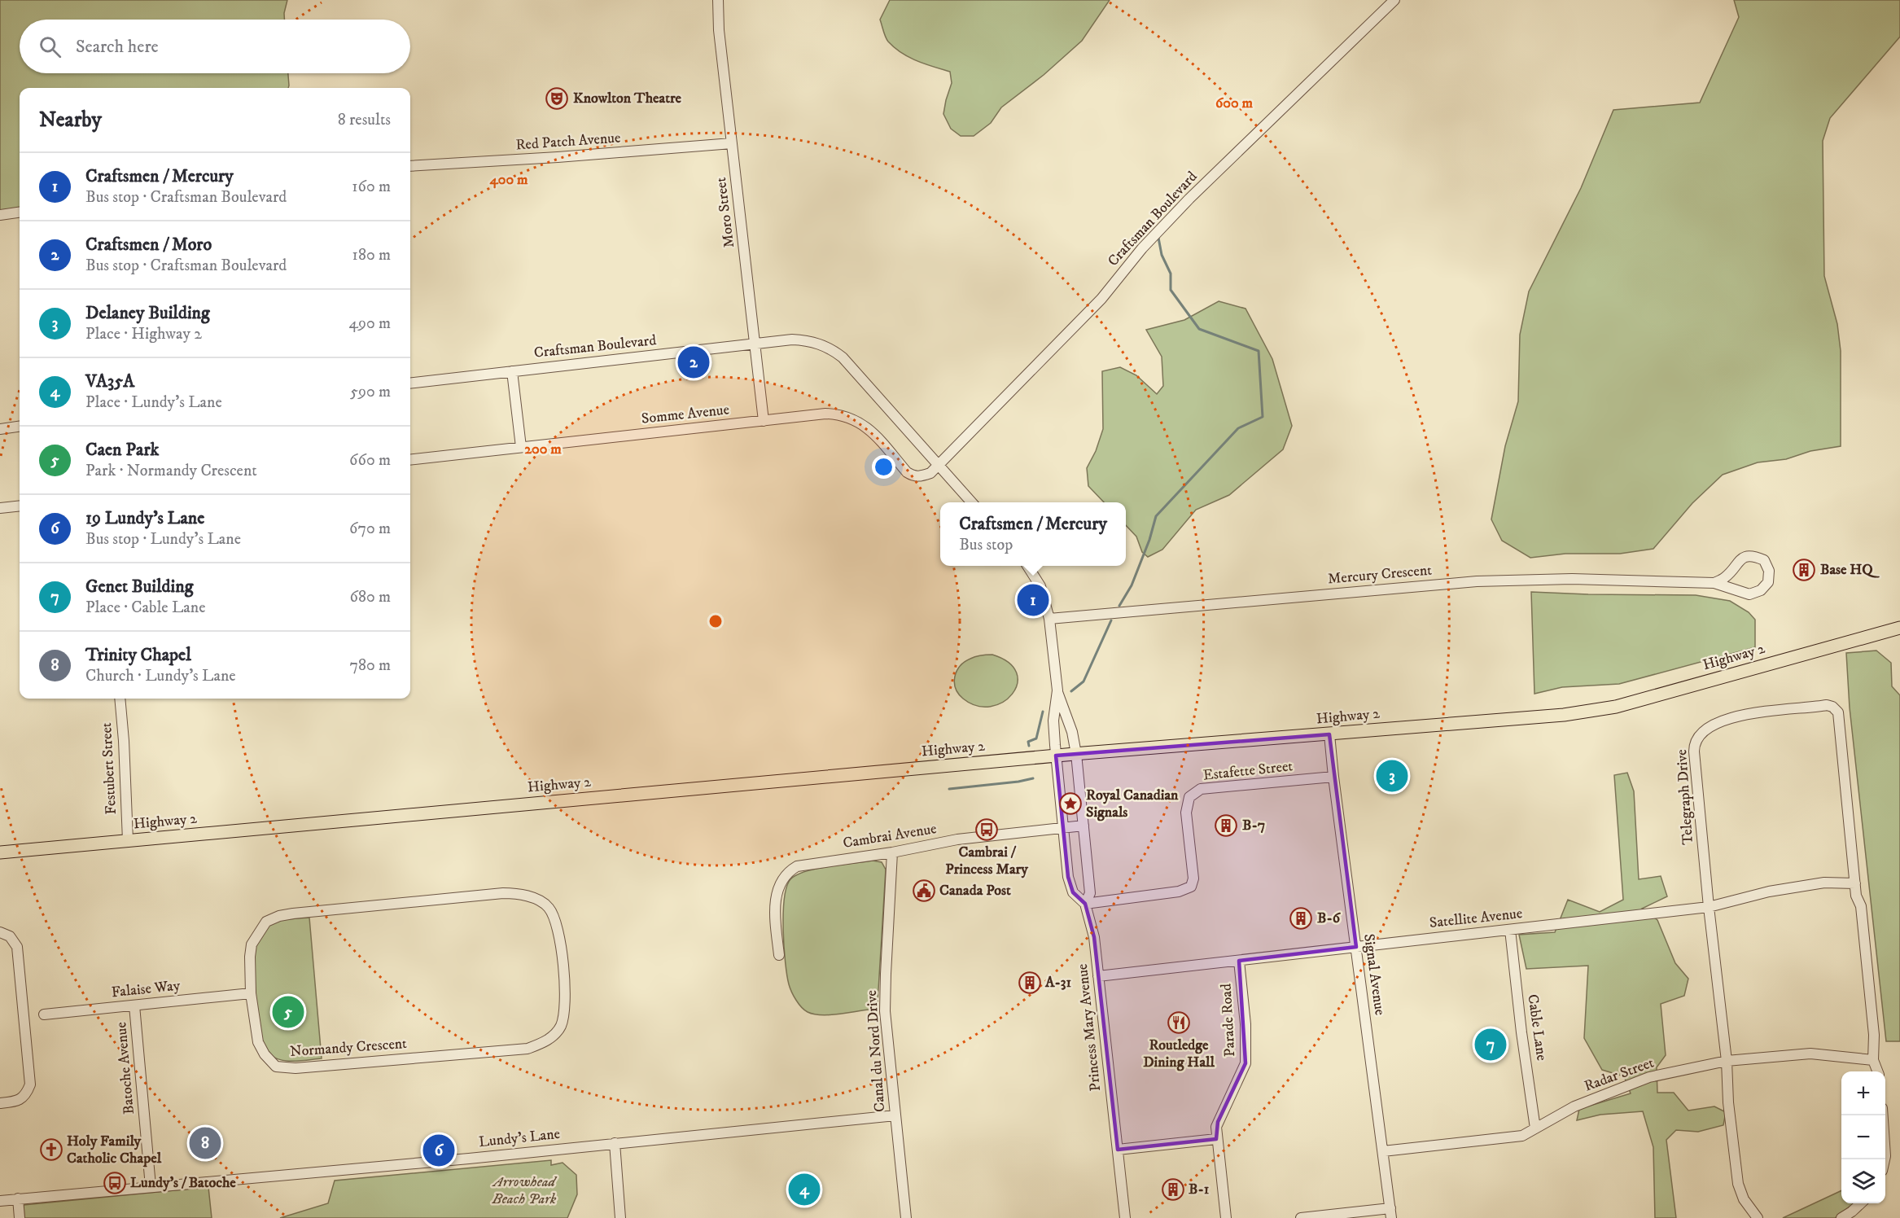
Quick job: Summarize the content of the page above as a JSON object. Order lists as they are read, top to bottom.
{
  "streets": {
    "main road": ["Highway 2"],
    "street": [
      "Red Patch Avenue",
      "Moro Street",
      "Craftsman Boulevard",
      "Somme Avenue",
      "Mercury Crescent",
      "Festubert Street",
      "Estafette Street",
      "Telegraph Drive",
      "Cambrai Avenue",
      "Satellite Avenue",
      "Signal Avenue",
      "Falaise Way",
      "Parade Road",
      "Princess Mary Avenue",
      "Cable Lane",
      "Normandy Crescent",
      "Canal du Nord Drive",
      "Batoche Avenue",
      "Radar Street",
      "Lundy's Lane"
    ]
  },
  "crossings": [
    ["Red Patch Avenue", "Moro Street"],
    ["Moro Street", "Craftsman Boulevard"],
    ["Moro Street", "Somme Avenue"],
    ["Craftsman Boulevard", "Somme Avenue"],
    ["Highway 2", "Festubert Street"],
    ["Highway 2", "Signal Avenue"],
    ["Highway 2", "Princess Mary Avenue"],
    ["Estafette Street", "Signal Avenue"],
    ["Estafette Street", "Princess Mary Avenue"],
    ["Telegraph Drive", "Satellite Avenue"],
    ["Telegraph Drive", "Radar Street"],
    ["Cambrai Avenue", "Princess Mary Avenue"],
    ["Cambrai Avenue", "Canal du Nord Drive"],
    ["Satellite Avenue", "Signal Avenue"],
    ["Satellite Avenue", "Parade Road"],
    ["Satellite Avenue", "Princess Mary Avenue"],
    ["Satellite Avenue", "Cable Lane"],
    ["Signal Avenue", "Radar Street"],
    ["Falaise Way", "Normandy Crescent"],
    ["Falaise Way", "Batoche Avenue"],
    ["Cable Lane", "Radar Street"],
    ["Canal du Nord Drive", "Lundy's Lane"],
    ["Batoche Avenue", "Lundy's Lane"]
  ],
  "parks": ["Arrowhead Beach Park"],
  "places": {
    "theatre": ["Knowlton Theatre"],
    "building": [
      "Base HQ",
      "B-7",
      "B-6",
      "A-31",
      "B-1"
    ],
    "place": ["Royal Canadian Signals"],
    "bus stop": ["Cambrai / Princess Mary", "Lundy's / Batoche"],
    "public building": ["Canada Post"],
    "restaurant": ["Routledge Dining Hall"],
    "church": ["Holy Family Catholic Chapel"]
  },
  "page": {
    "search": "Search here",
    "heading": ["Nearby", "8 results"],
    "list": [
      {
        "mark": "1",
        "name": "Craftsmen / Mercury",
        "note": "Bus stop · Craftsman Boulevard",
        "value": "160 m"
      },
      {
        "mark": "2",
        "name": "Craftsmen / Moro",
        "note": "Bus stop · Craftsman Boulevard",
        "value": "180 m"
      },
      {
        "mark": "3",
        "name": "Delaney Building",
        "note": "Place · Highway 2",
        "value": "490 m"
      },
      {
        "mark": "4",
        "name": "VA35A",
        "note": "Place · Lundy's Lane",
        "value": "590 m"
      },
      {
        "mark": "5",
        "name": "Caen Park",
        "note": "Park · Normandy Crescent",
        "value": "660 m"
      },
      {
        "mark": "6",
        "name": "19 Lundy's Lane",
        "note": "Bus stop · Lundy's Lane",
        "value": "670 m"
      },
      {
        "mark": "7",
        "name": "Genet Building",
        "note": "Place · Cable Lane",
        "value": "680 m"
      },
      {
        "mark": "8",
        "name": "Trinity Chapel",
        "note": "Church · Lundy's Lane",
        "value": "780 m"
      }
    ],
    "pins": [
      "2",
      "1",
      "3",
      "5",
      "7",
      "8",
      "6",
      "4"
    ],
    "popup": ["Craftsmen / Mercury", "Bus stop"],
    "map_buttons": ["+", "−"]
  },
  "rings": ["600 m", "400 m", "200 m"]
}
